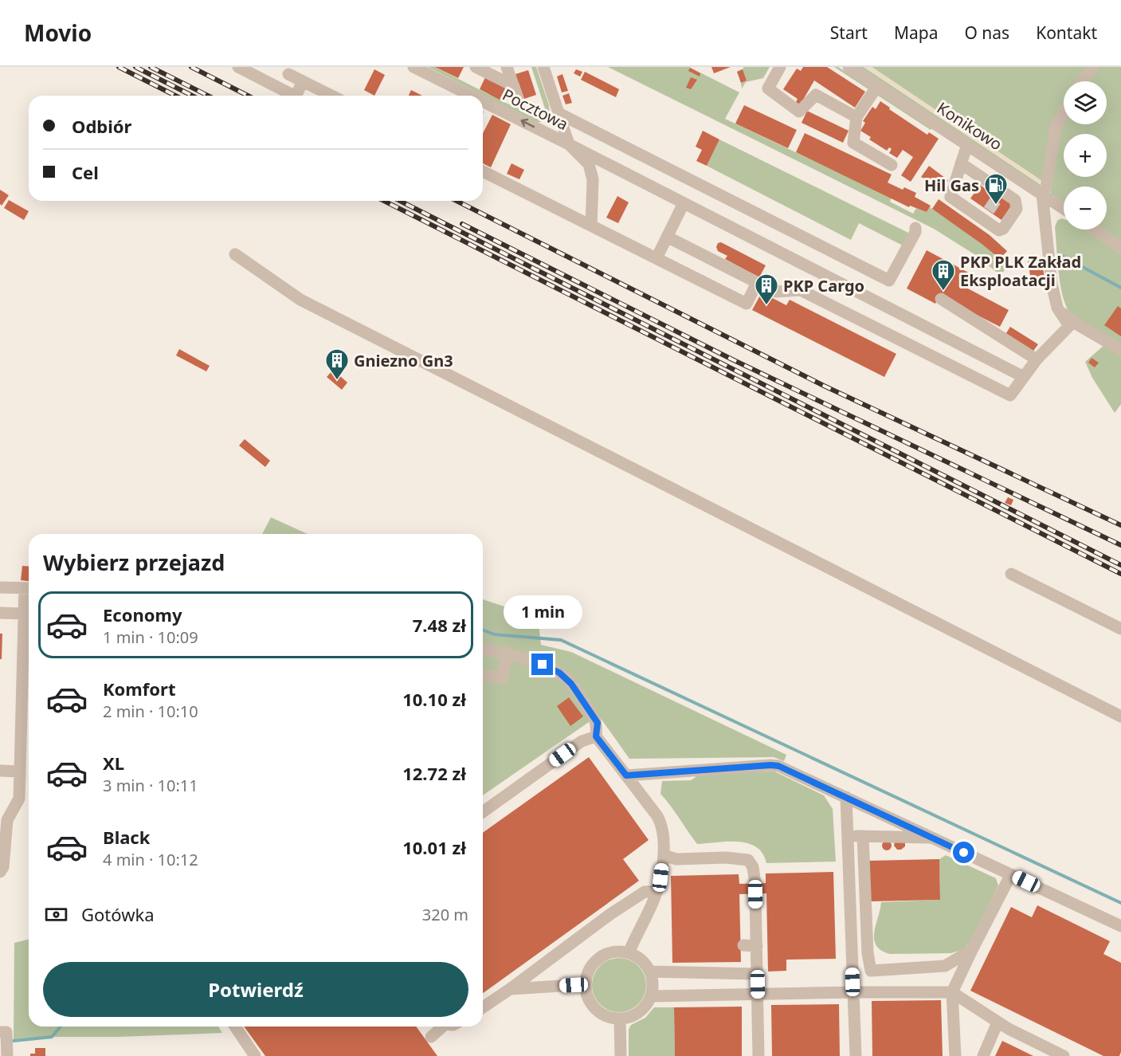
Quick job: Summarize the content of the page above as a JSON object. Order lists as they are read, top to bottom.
{
  "streets": {
    "street": ["Pocztowa", "Konikowo"]
  },
  "places": {
    "fuel station": ["Hil Gas"],
    "building": ["PKP PLK Zakład Eksploatacji", "PKP Cargo", "Gniezno Gn3"]
  },
  "page": {
    "header": "Movio",
    "nav": [
      "Start",
      "Mapa",
      "O nas",
      "Kontakt"
    ],
    "map_buttons": ["+", "−"],
    "banner": ["Odbiór", "Cel"],
    "heading": "Wybierz przejazd",
    "list": [
      {
        "name": "Economy",
        "note": "1 min · 10:09",
        "value": "7.48 zł"
      },
      {
        "name": "Komfort",
        "note": "2 min · 10:10",
        "value": "10.10 zł"
      },
      {
        "name": "XL",
        "note": "3 min · 10:11",
        "value": "12.72 zł"
      },
      {
        "name": "Black",
        "note": "4 min · 10:12",
        "value": "10.01 zł"
      }
    ],
    "bubble": "1 min",
    "pay": ["Gotówka", "320 m"],
    "buttons": "Potwierdź"
  }
}
